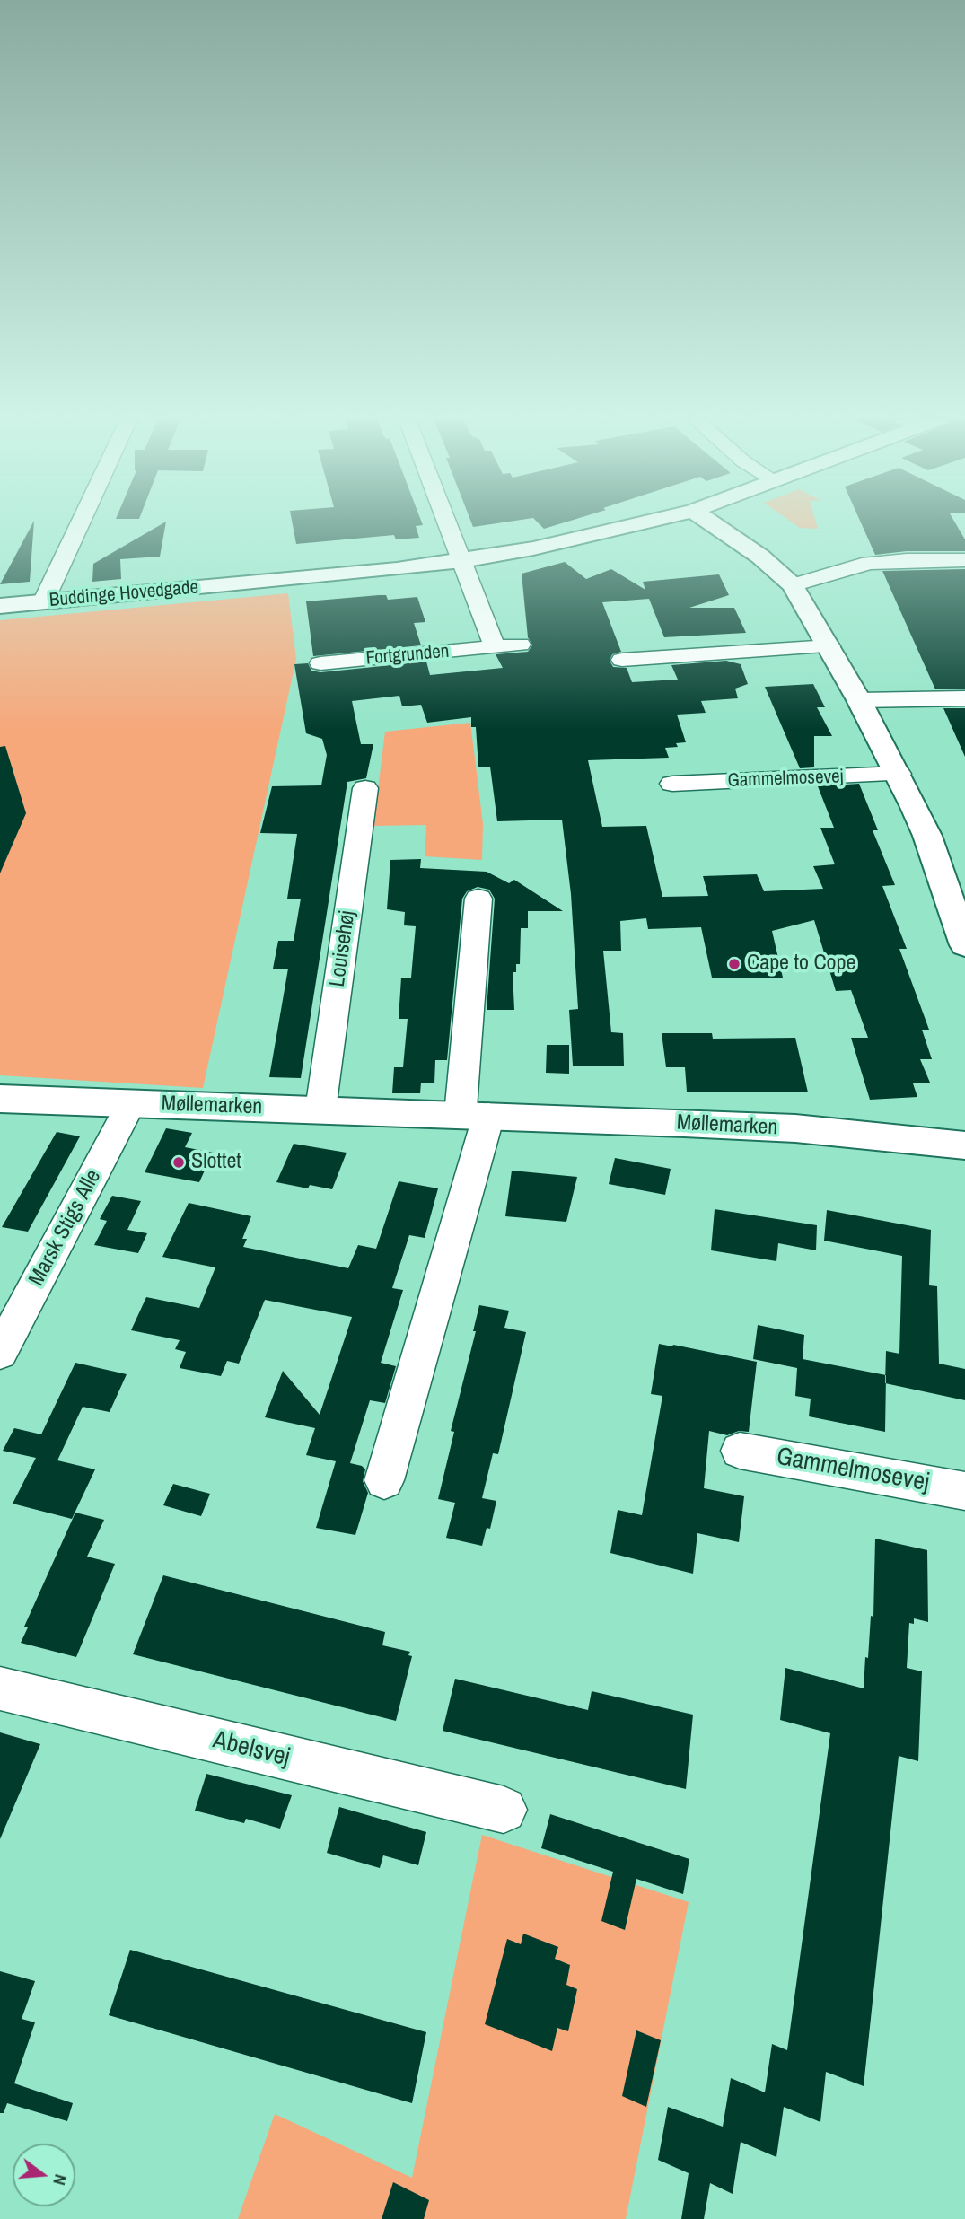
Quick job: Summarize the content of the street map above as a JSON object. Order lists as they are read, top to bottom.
{
  "streets": {
    "street": [
      "Buddinge Hovedgade",
      "Fortgrunden",
      "Gammelmosevej",
      "Louisehøj",
      "Møllemarken",
      "Marsk Stigs Alle",
      "Abelsvej"
    ]
  },
  "crossings": [
    ["Louisehøj", "Møllemarken"],
    ["Møllemarken", "Marsk Stigs Alle"]
  ],
  "places": ["Cape to Cope", "Slottet"],
  "north": "right"
}
